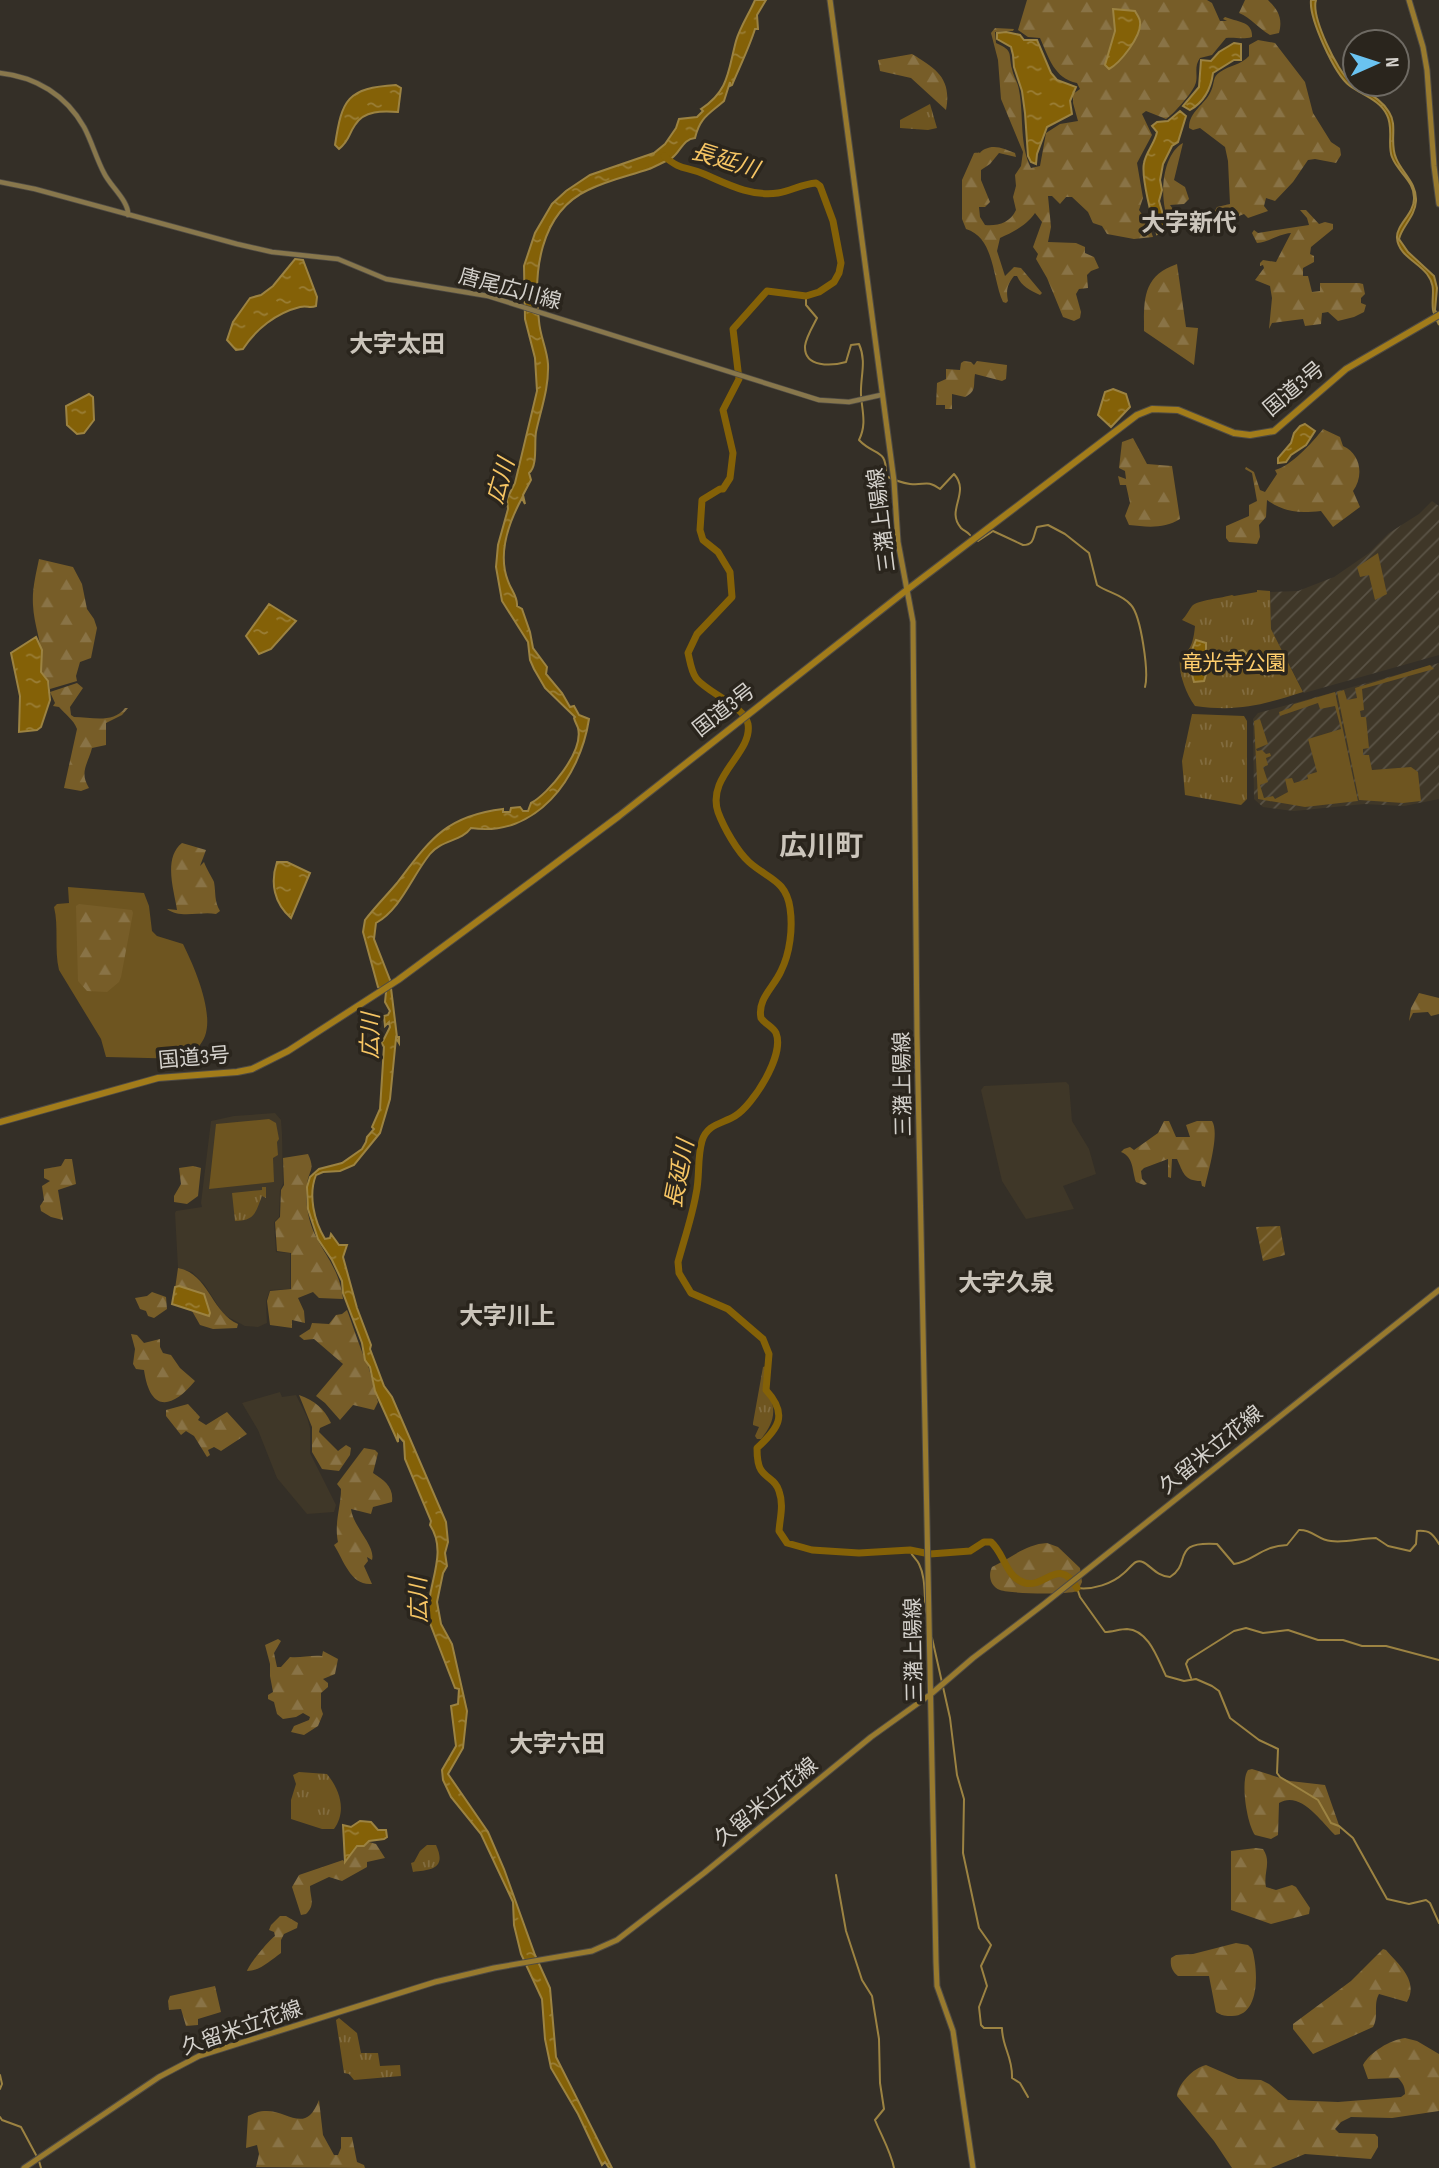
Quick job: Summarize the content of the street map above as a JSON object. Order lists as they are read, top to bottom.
{
  "streets": {
    "highway": ["国道3号"],
    "main road": ["唐尾広川線", "三潴上陽線", "久留米立花線"]
  },
  "crossings": [
    ["唐尾広川線", "三潴上陽線"],
    ["国道3号", "三潴上陽線"],
    ["三潴上陽線", "久留米立花線"]
  ],
  "districts": [
    "大字新代",
    "大字太田",
    "広川町",
    "大字久泉",
    "大字川上",
    "大字六田"
  ],
  "water": ["長延川", "広川"],
  "parks": ["竜光寺公園"],
  "north": "right"
}
